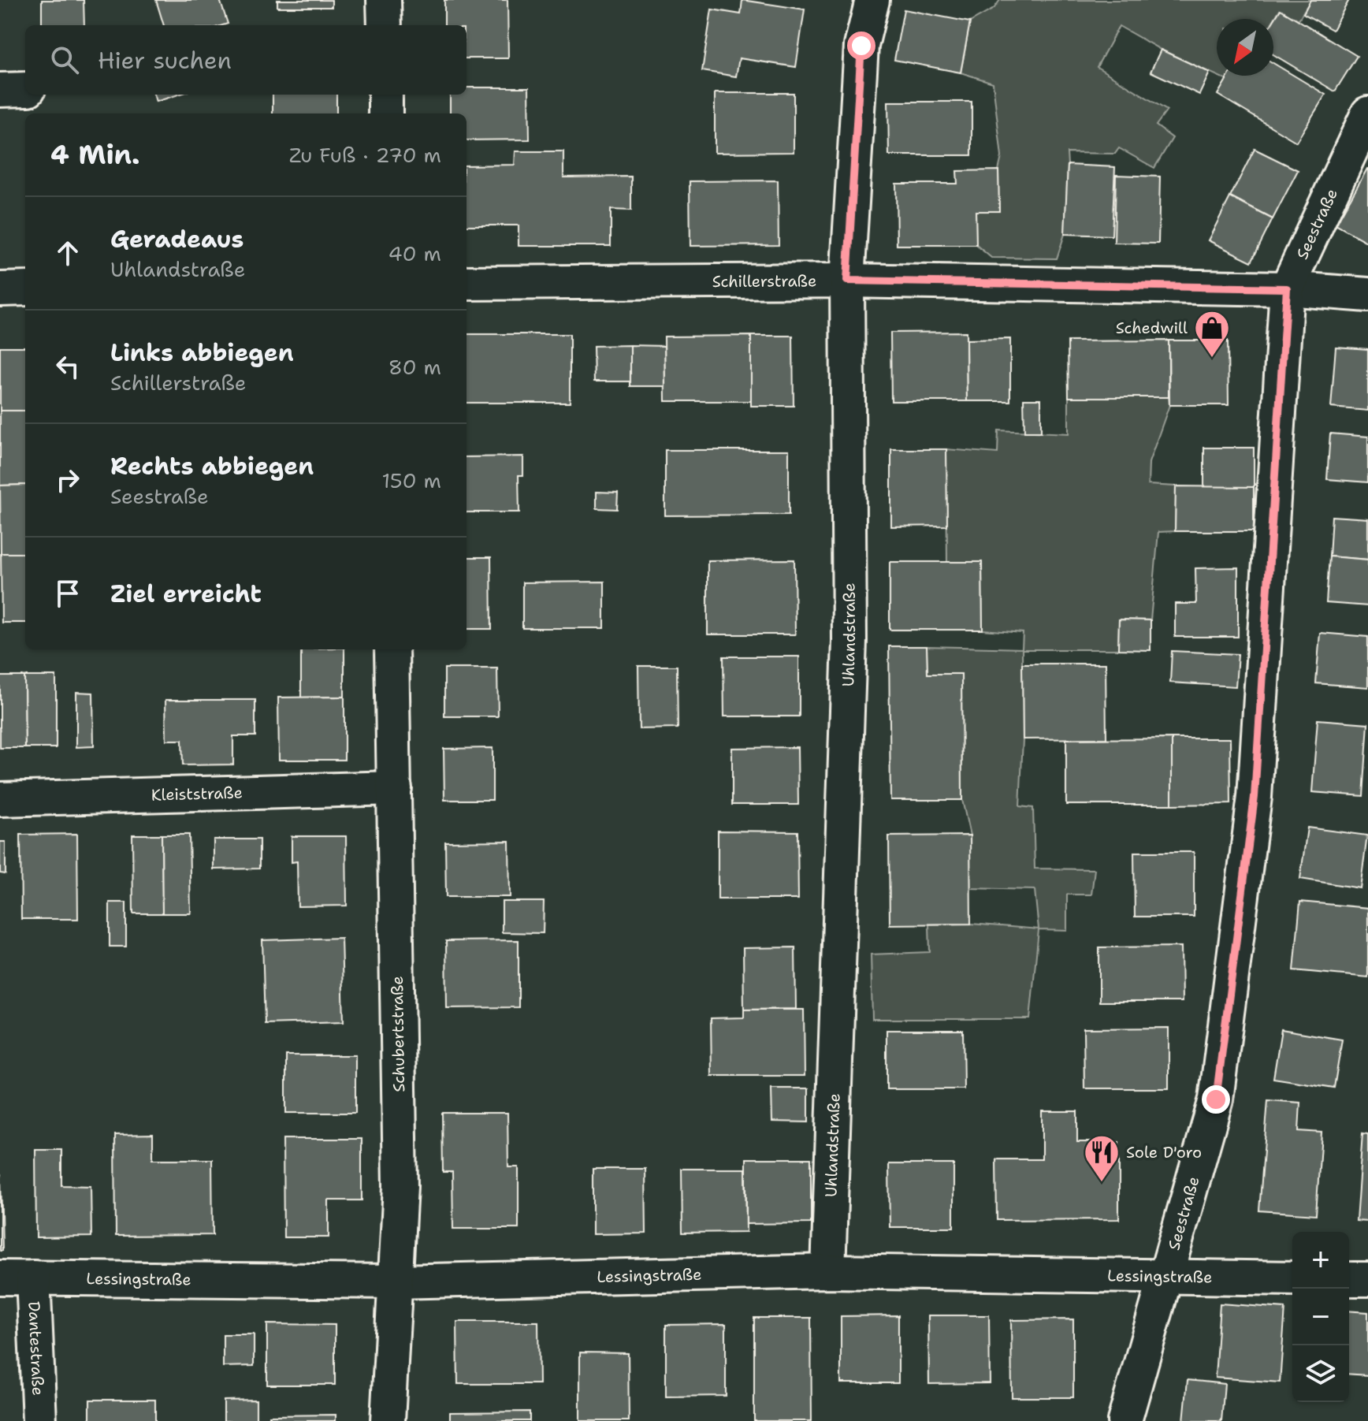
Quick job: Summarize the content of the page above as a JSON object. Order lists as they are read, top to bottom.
{
  "streets": {
    "street": [
      "Seestraße",
      "Schillerstraße",
      "Uhlandstraße",
      "Kleiststraße",
      "Schubertstraße",
      "Lessingstraße",
      "Dantestraße"
    ]
  },
  "crossings": [
    ["Seestraße", "Schillerstraße"],
    ["Seestraße", "Lessingstraße"],
    ["Schillerstraße", "Uhlandstraße"],
    ["Uhlandstraße", "Lessingstraße"],
    ["Kleiststraße", "Schubertstraße"],
    ["Schubertstraße", "Lessingstraße"],
    ["Lessingstraße", "Dantestraße"]
  ],
  "places": {
    "shop": ["Schedwill"],
    "restaurant": ["Sole D'oro"]
  },
  "north": "bottom left",
  "page": {
    "search": "Hier suchen",
    "heading": ["4 Min.", "Zu Fuß · 270 m"],
    "list": [
      ["Geradeaus", "Uhlandstraße", "40 m"],
      ["Links abbiegen", "Schillerstraße", "80 m"],
      ["Rechts abbiegen", "Seestraße", "150 m"],
      "Ziel erreicht"
    ],
    "map_buttons": ["+", "−"]
  }
}
